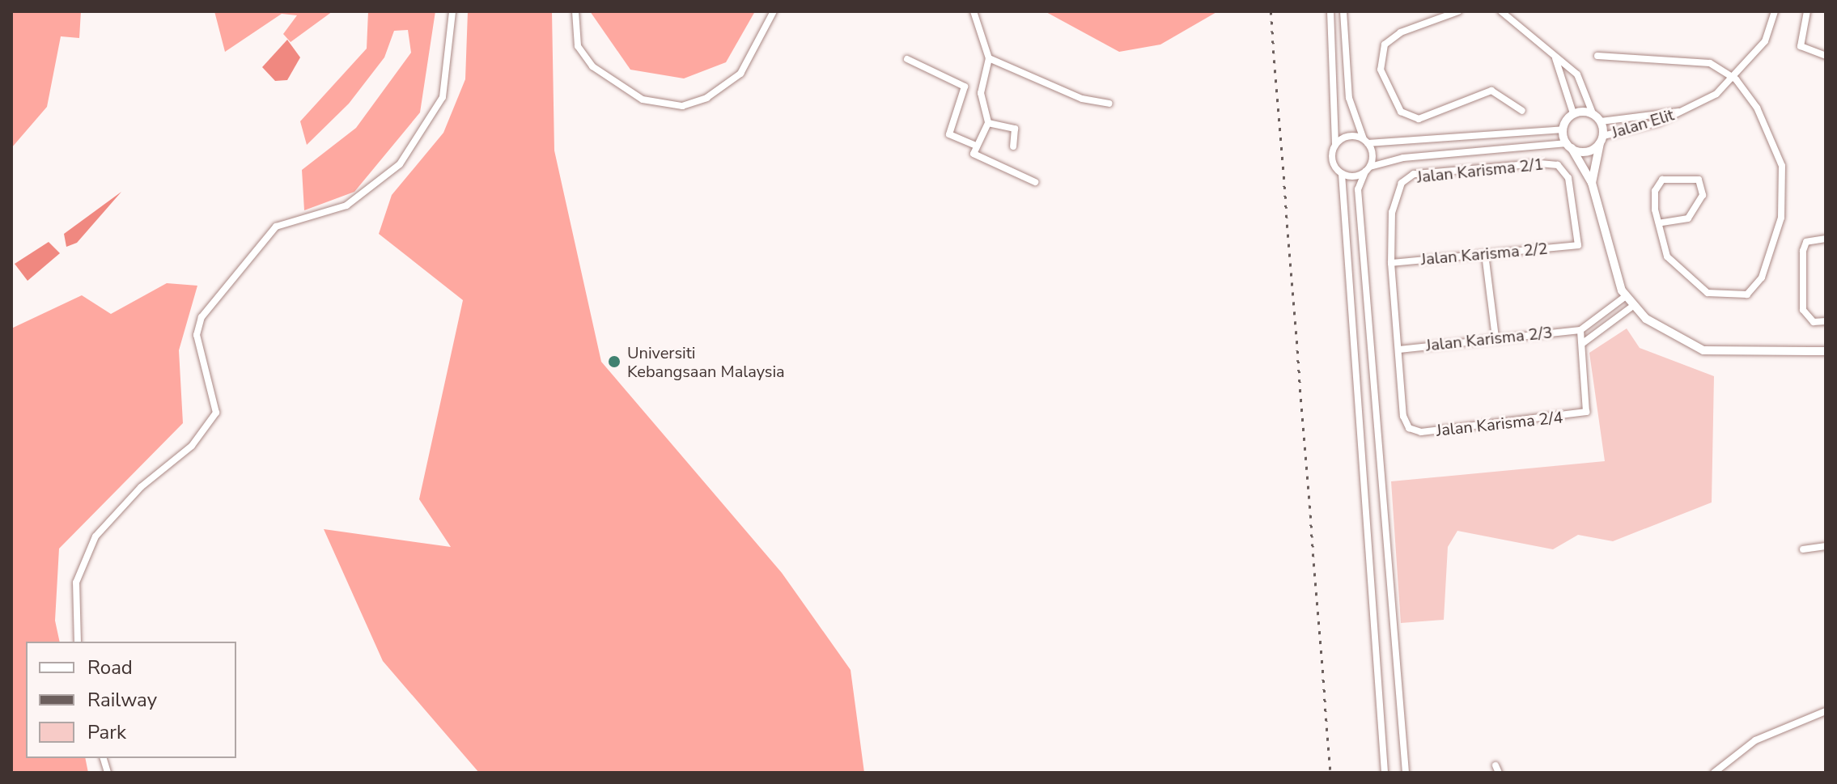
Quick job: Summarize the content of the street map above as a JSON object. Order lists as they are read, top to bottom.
{
  "streets": {
    "street": [
      "Jalan Elit",
      "Jalan Karisma 2/1",
      "Jalan Karisma 2/2",
      "Jalan Karisma 2/3",
      "Jalan Karisma 2/4"
    ]
  },
  "crossings": [
    ["Jalan Karisma 2/1", "Jalan Karisma 2/2"],
    ["Jalan Karisma 2/3", "Jalan Karisma 2/4"]
  ],
  "places": ["Universiti Kebangsaan Malaysia"],
  "legend": ["Road", "Railway", "Park"]
}
